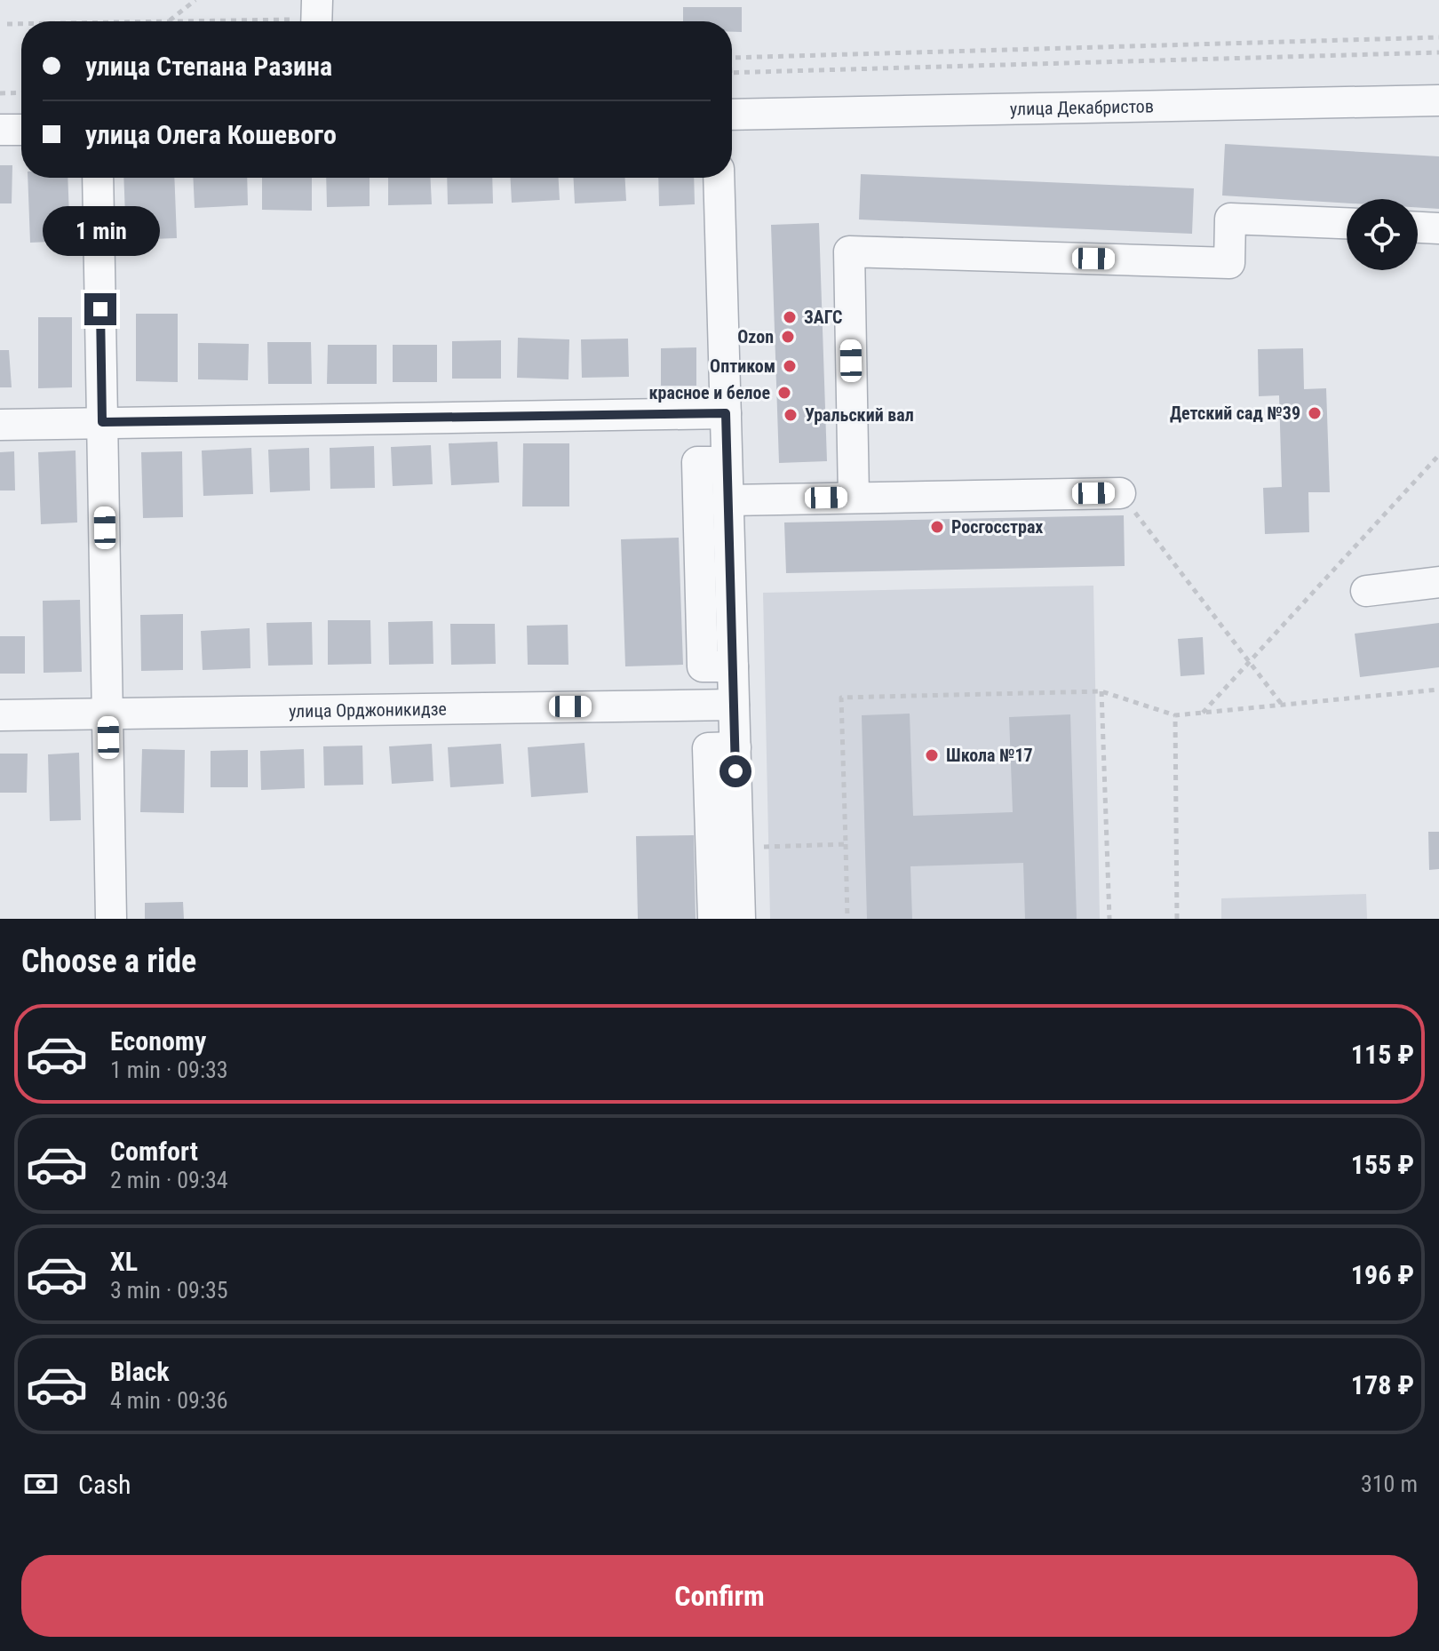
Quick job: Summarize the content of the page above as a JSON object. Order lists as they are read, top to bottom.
{
  "streets": {
    "street": ["улица Декабристов", "улица Орджоникидзе"]
  },
  "places": [
    "ЗАГС",
    "Ozon",
    "Оптиком",
    "красное и белое",
    "Детский сад №39",
    "Уральский вал",
    "Росгосстрах",
    "Школа №17"
  ],
  "page": {
    "banner": ["улица Степана Разина", "улица Олега Кошевого"],
    "bubble": "1 min",
    "heading": "Choose a ride",
    "list": [
      {
        "name": "Economy",
        "note": "1 min · 09:33",
        "value": "115 ₽"
      },
      {
        "name": "Comfort",
        "note": "2 min · 09:34",
        "value": "155 ₽"
      },
      {
        "name": "XL",
        "note": "3 min · 09:35",
        "value": "196 ₽"
      },
      {
        "name": "Black",
        "note": "4 min · 09:36",
        "value": "178 ₽"
      }
    ],
    "pay": ["Cash", "310 m"],
    "buttons": "Confirm"
  }
}
